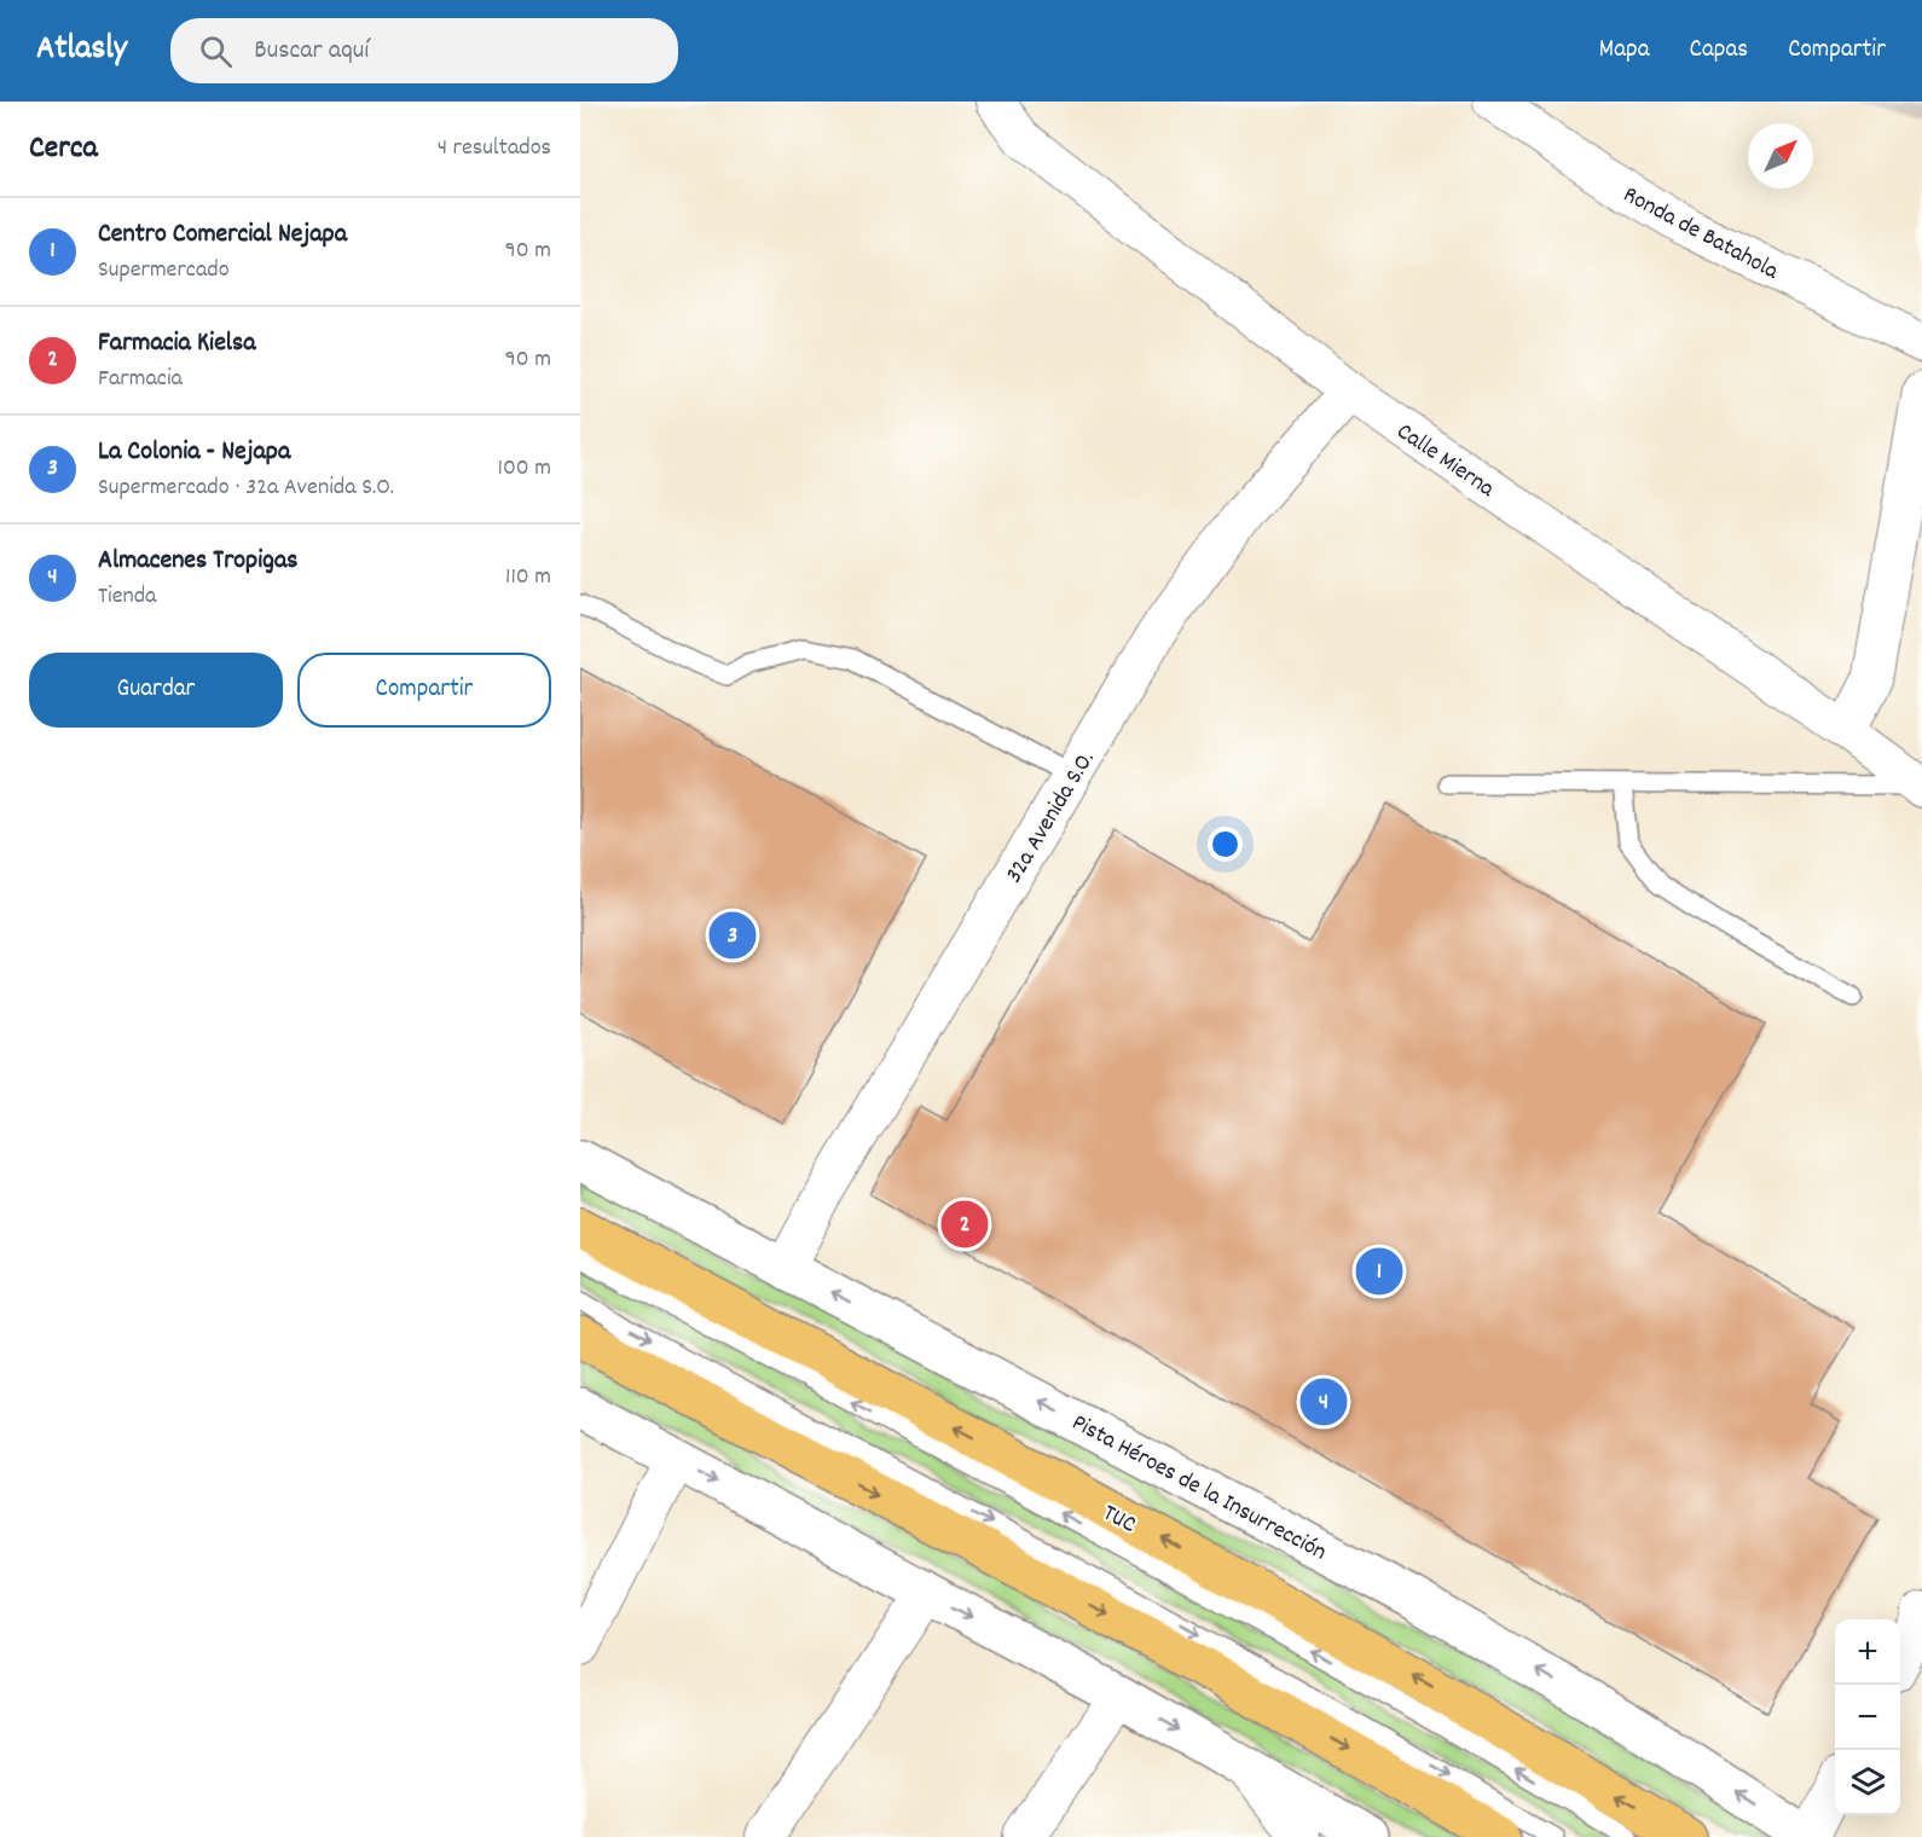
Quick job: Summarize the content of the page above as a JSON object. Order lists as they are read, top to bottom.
{
  "streets": {
    "street": [
      "Ronda de Batahola",
      "Calle Mierna",
      "32a Avenida S.O.",
      "Pista Héroes de la Insurrección"
    ],
    "lane": ["TUC"]
  },
  "crossings": [
    ["Calle Mierna", "32a Avenida S.O."],
    ["32a Avenida S.O.", "Pista Héroes de la Insurrección"]
  ],
  "north": "top right",
  "page": {
    "header": "Atlasly",
    "search": "Buscar aquí",
    "nav": ["Mapa", "Capas", "Compartir"],
    "heading": ["Cerca", "4 resultados"],
    "list": [
      {
        "mark": "1",
        "name": "Centro Comercial Nejapa",
        "note": "Supermercado",
        "value": "90 m"
      },
      {
        "mark": "2",
        "name": "Farmacia Kielsa",
        "note": "Farmacia",
        "value": "90 m"
      },
      {
        "mark": "3",
        "name": "La Colonia - Nejapa",
        "note": "Supermercado · 32a Avenida S.O.",
        "value": "100 m"
      },
      {
        "mark": "4",
        "name": "Almacenes Tropigas",
        "note": "Tienda",
        "value": "110 m"
      }
    ],
    "buttons": ["Guardar", "Compartir"],
    "pins": [
      "3",
      "2",
      "1",
      "4"
    ],
    "map_buttons": ["+", "−"]
  }
}
